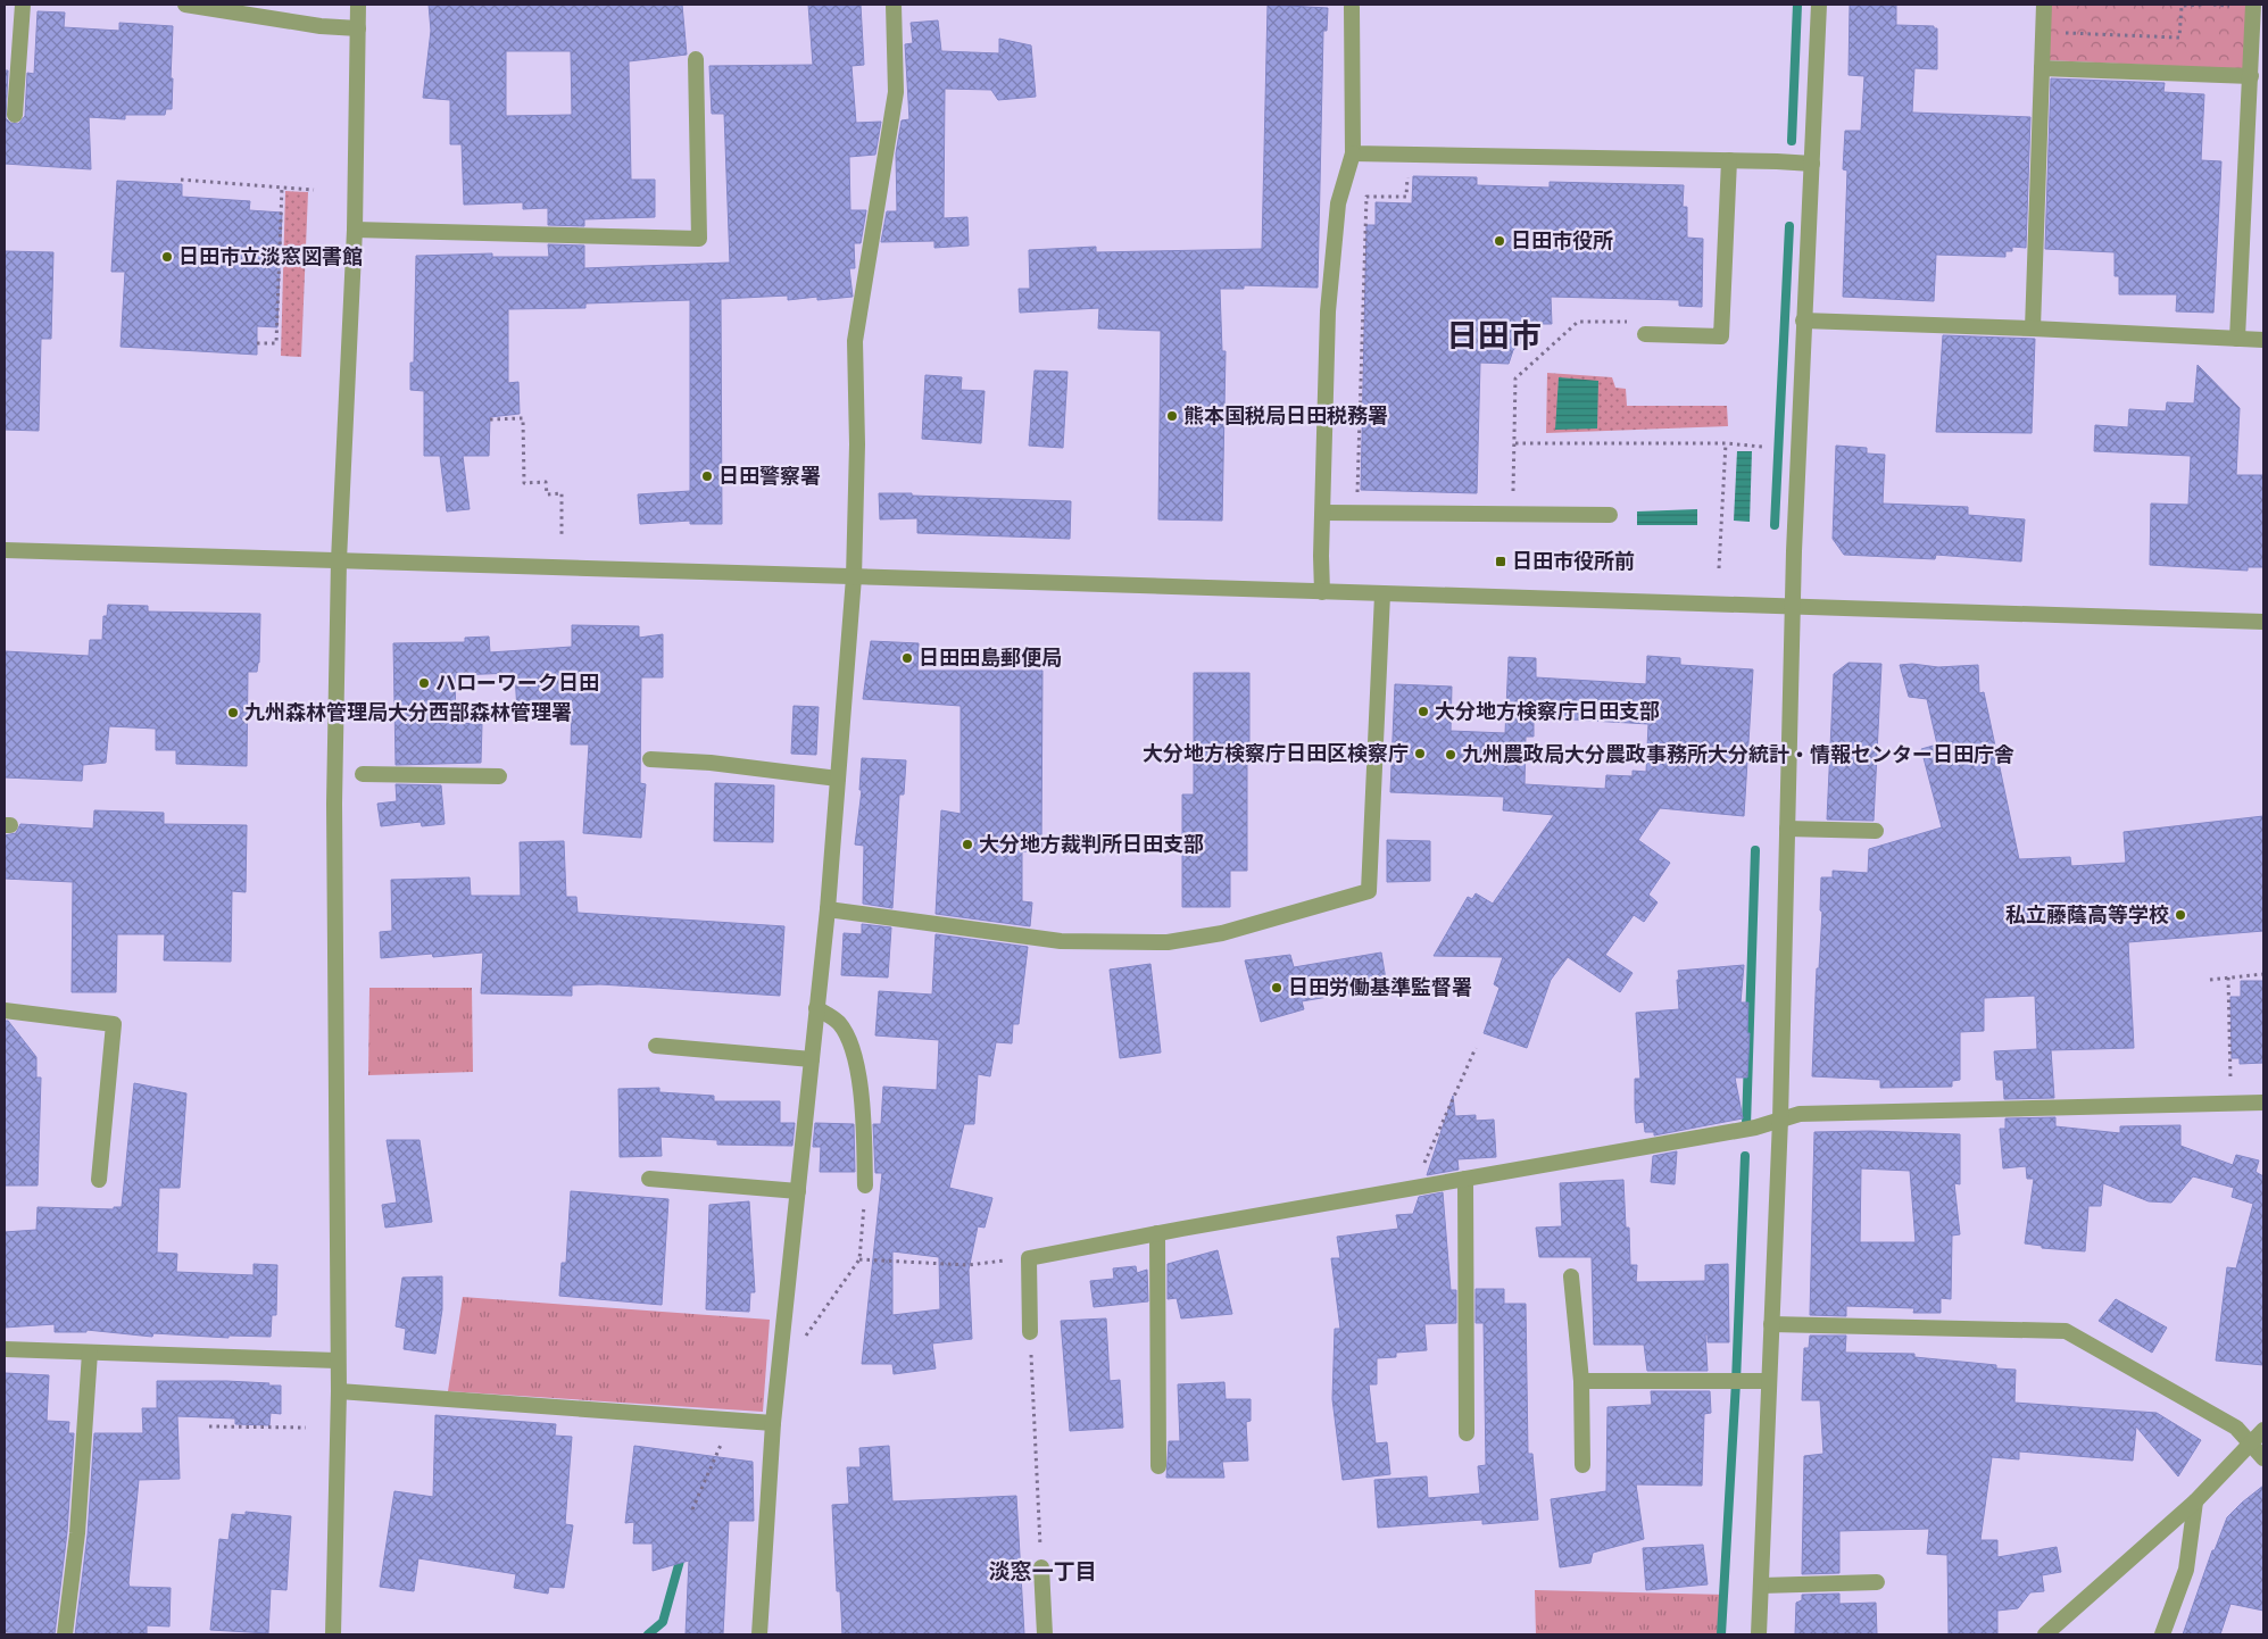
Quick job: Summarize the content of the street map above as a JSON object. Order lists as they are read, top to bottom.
{
  "districts": ["日田市", "淡窓一丁目"],
  "places": {
    "other": [
      "日田市役所",
      "日田市立淡窓図書館",
      "熊本国税局日田税務署",
      "日田警察署",
      "日田田島郵便局",
      "ハローワーク日田",
      "大分地方検察庁日田支部",
      "九州森林管理局大分西部森林管理署",
      "大分地方検察庁日田区検察庁",
      "九州農政局大分農政事務所大分統計・情報センター日田庁舎",
      "大分地方裁判所日田支部",
      "私立藤蔭高等学校",
      "日田労働基準監督署"
    ],
    "transit": ["日田市役所前"]
  }
}
